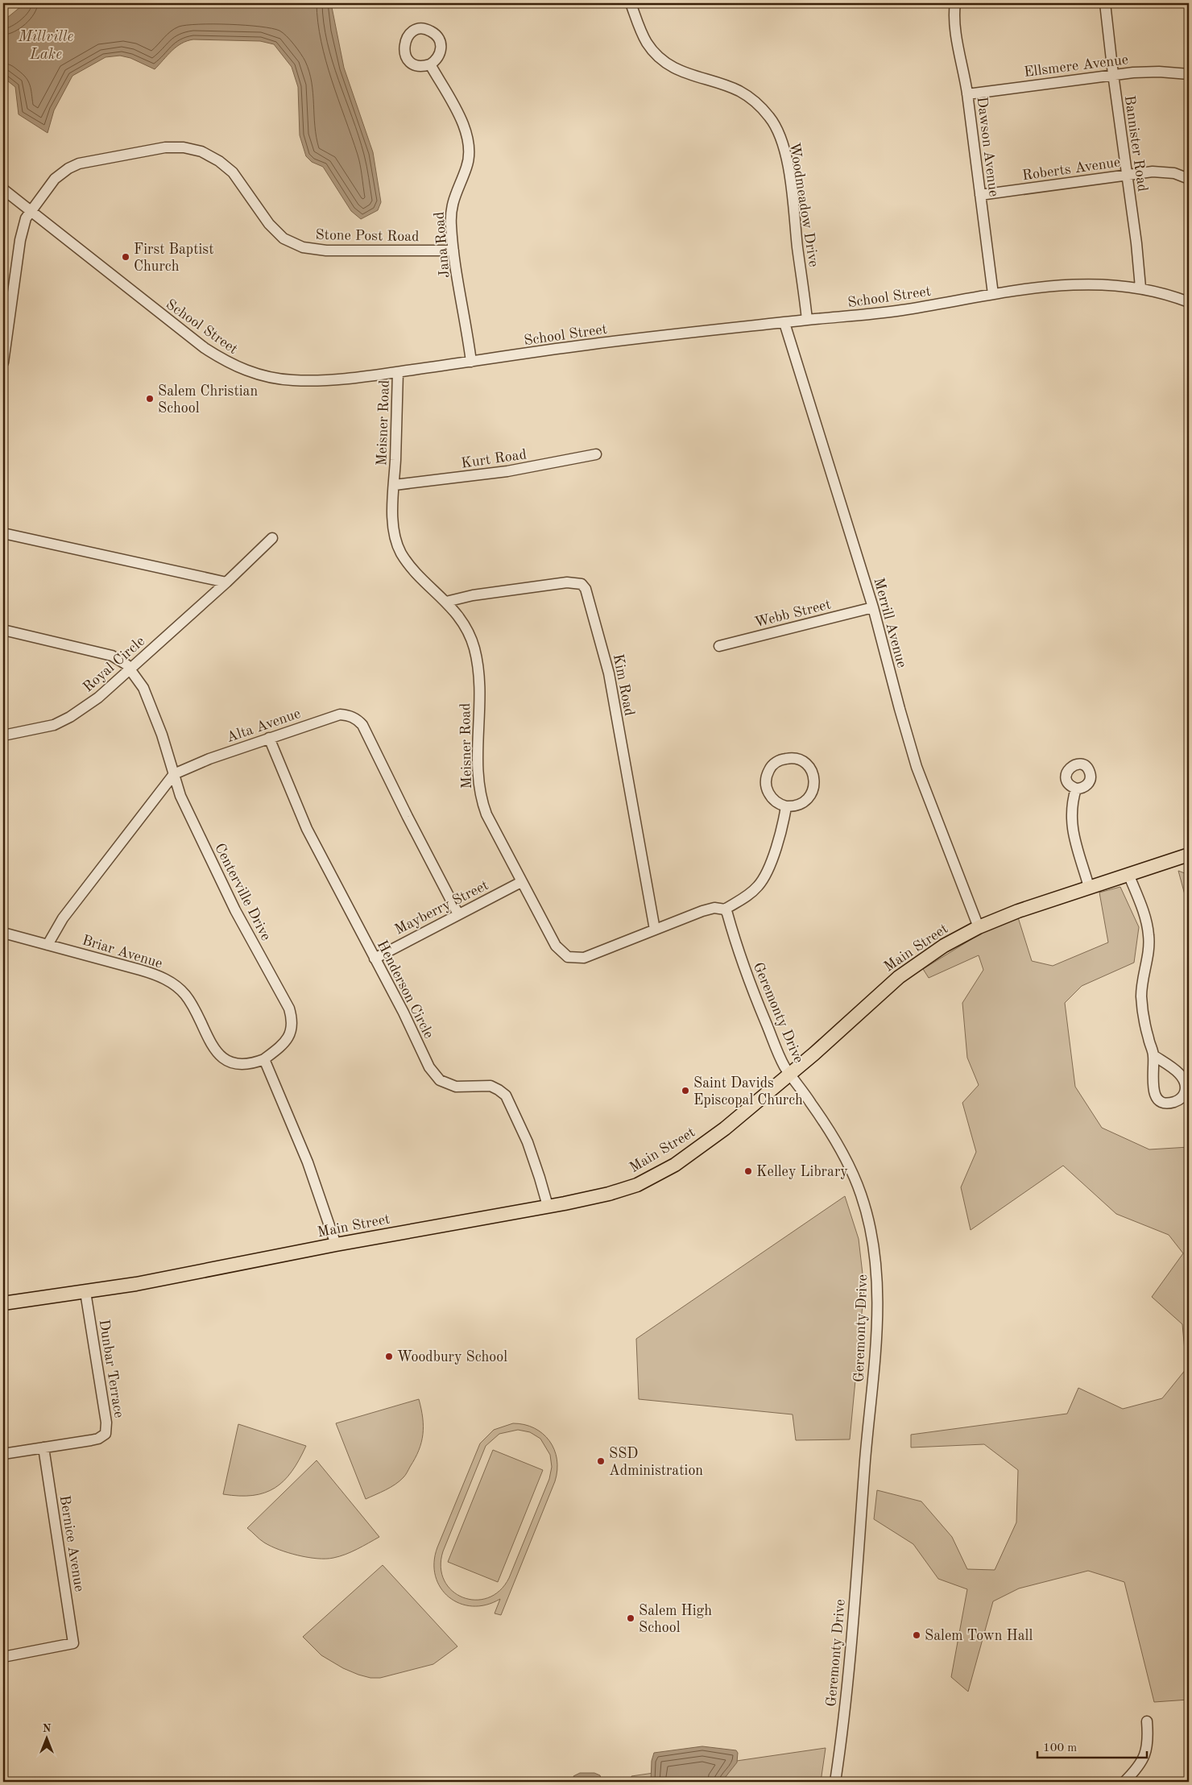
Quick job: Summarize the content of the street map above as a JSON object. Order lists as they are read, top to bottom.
{
  "streets": {
    "main road": ["Main Street"],
    "street": [
      "Ellsmere Avenue",
      "Bannister Road",
      "Dawson Avenue",
      "Roberts Avenue",
      "Woodmeadow Drive",
      "Stone Post Road",
      "Jana Road",
      "School Street",
      "Meisner Road",
      "Kurt Road",
      "Webb Street",
      "Merrill Avenue",
      "Royal Circle",
      "Kim Road",
      "Alta Avenue",
      "Centerville Drive",
      "Mayberry Street",
      "Briar Avenue",
      "Henderson Circle",
      "Geremonty Drive",
      "Dunbar Terrace",
      "Bernice Avenue"
    ]
  },
  "crossings": [
    ["Ellsmere Avenue", "Bannister Road"],
    ["Ellsmere Avenue", "Dawson Avenue"],
    ["Bannister Road", "Roberts Avenue"],
    ["Bannister Road", "School Street"],
    ["Dawson Avenue", "Roberts Avenue"],
    ["Dawson Avenue", "School Street"],
    ["Woodmeadow Drive", "School Street"],
    ["Stone Post Road", "Jana Road"],
    ["Stone Post Road", "School Street"],
    ["Jana Road", "School Street"],
    ["School Street", "Meisner Road"],
    ["School Street", "Merrill Avenue"],
    ["Meisner Road", "Kurt Road"],
    ["Meisner Road", "Kim Road"],
    ["Meisner Road", "Mayberry Street"],
    ["Meisner Road", "Geremonty Drive"],
    ["Webb Street", "Merrill Avenue"],
    ["Merrill Avenue", "Main Street"],
    ["Royal Circle", "Centerville Drive"],
    ["Alta Avenue", "Centerville Drive"],
    ["Alta Avenue", "Mayberry Street"],
    ["Alta Avenue", "Briar Avenue"],
    ["Alta Avenue", "Henderson Circle"],
    ["Centerville Drive", "Briar Avenue"],
    ["Mayberry Street", "Henderson Circle"],
    ["Main Street", "Henderson Circle"],
    ["Main Street", "Geremonty Drive"],
    ["Main Street", "Dunbar Terrace"],
    ["Dunbar Terrace", "Bernice Avenue"]
  ],
  "water": ["Millville Lake"],
  "places": [
    "First Baptist Church",
    "Salem Christian School",
    "Saint Davids Episcopal Church",
    "Kelley Library",
    "Woodbury School",
    "SSD Administration",
    "Salem High School",
    "Salem Town Hall"
  ],
  "scale_bar": "100 m",
  "north": "top"
}
